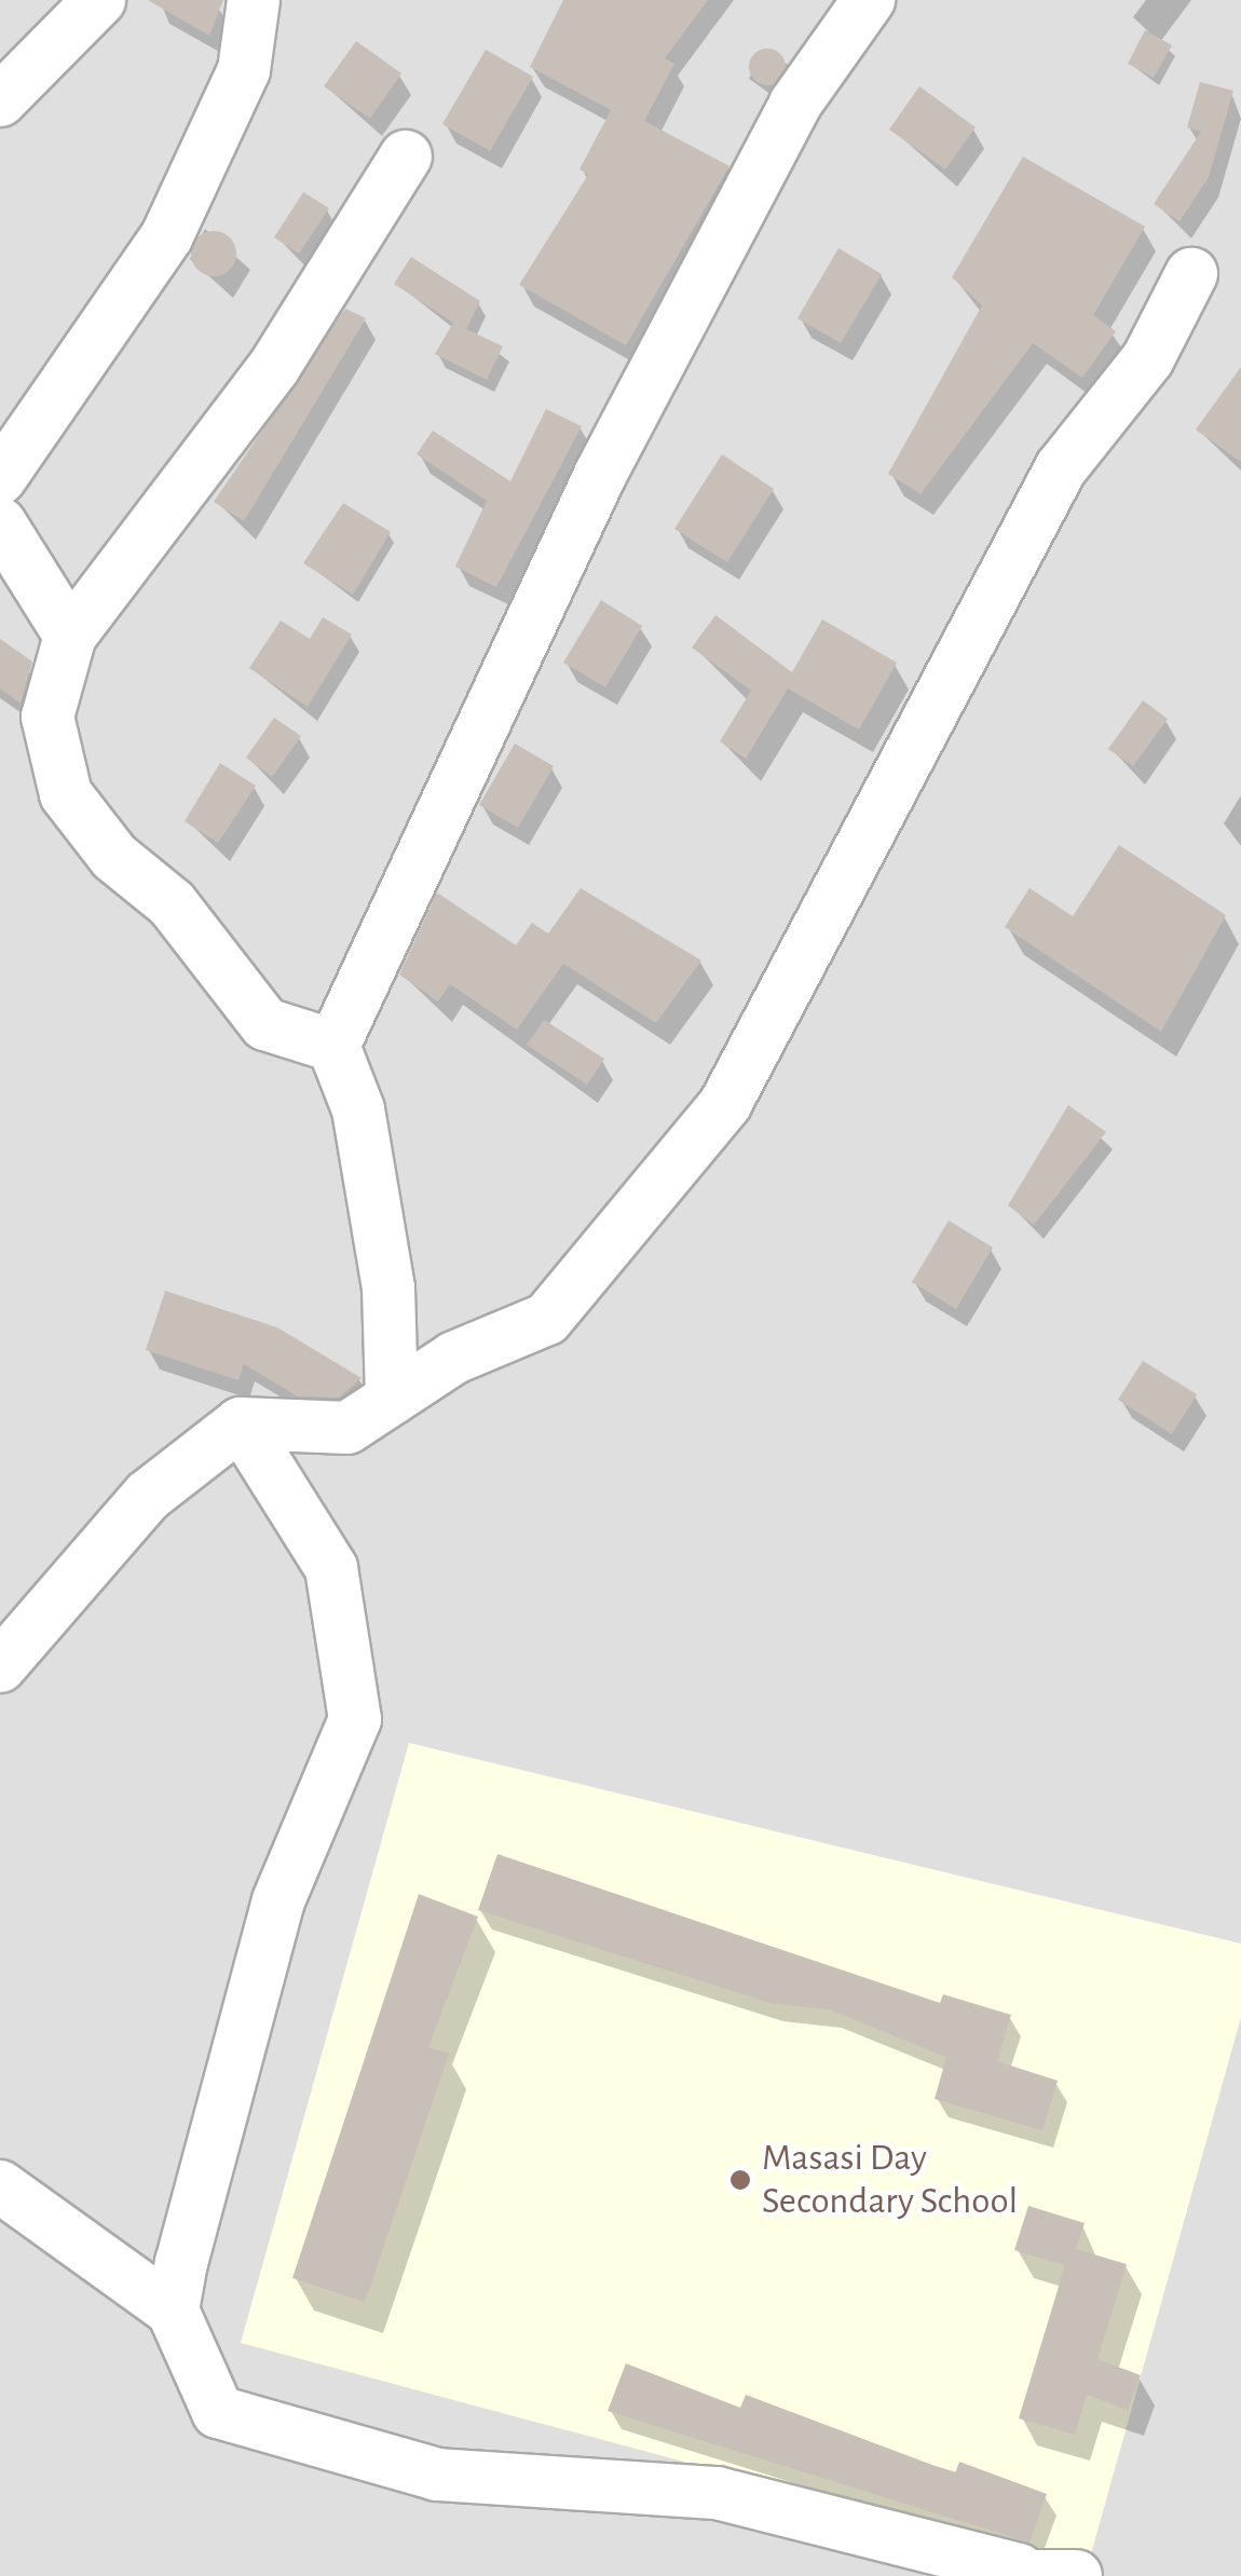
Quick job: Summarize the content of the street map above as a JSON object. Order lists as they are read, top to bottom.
{
  "places": ["Masasi Day Secondary School"]
}
